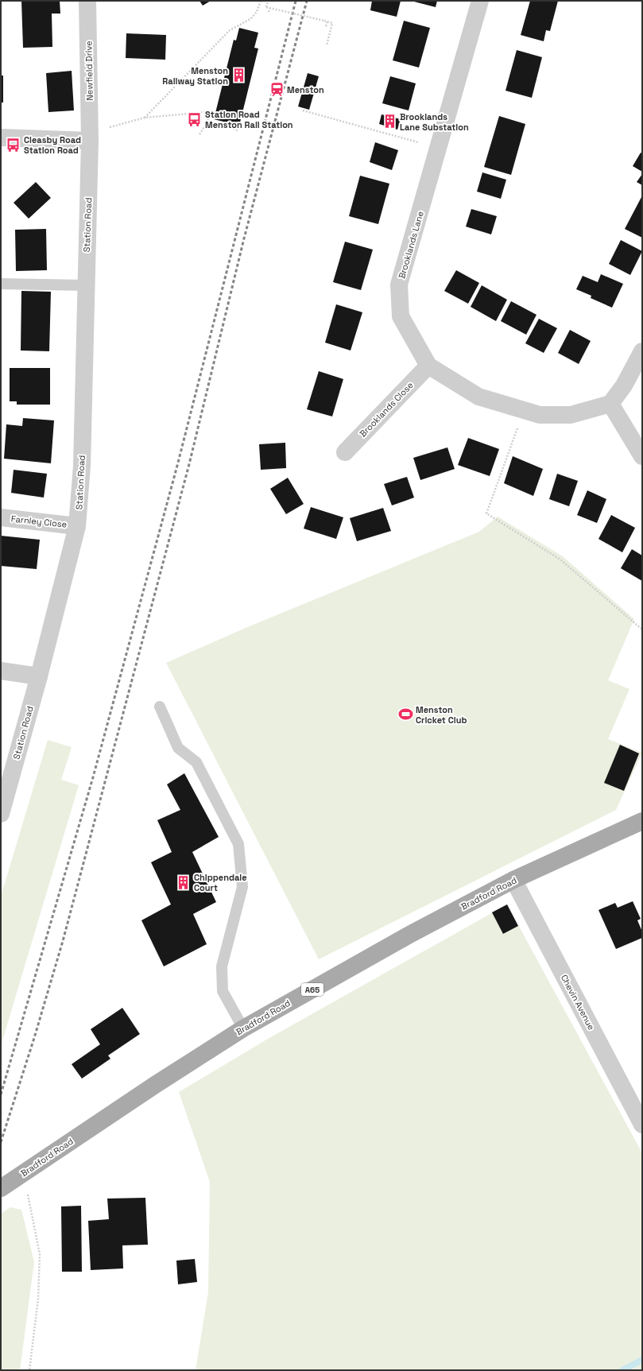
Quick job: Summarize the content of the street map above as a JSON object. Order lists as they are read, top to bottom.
{
  "streets": {
    "main road": ["Bradford Road", "A65"],
    "street": [
      "Newfield Drive",
      "Station Road",
      "Brooklands Lane",
      "Brooklands Close",
      "Farnley Close",
      "Chevin Avenue"
    ]
  },
  "crossings": [
    ["Newfield Drive", "Station Road"],
    ["Station Road", "Farnley Close"],
    ["Brooklands Lane", "Brooklands Close"],
    ["Bradford Road", "Chevin Avenue"]
  ],
  "places": {
    "building": ["Menston Railway Station", "Brooklands Lane Substation", "Chippendale Court"],
    "station": ["Menston"],
    "bus stop": ["Station Road Menston Rail Station", "Cleasby Road Station Road"],
    "sports": ["Menston Cricket Club"]
  }
}
